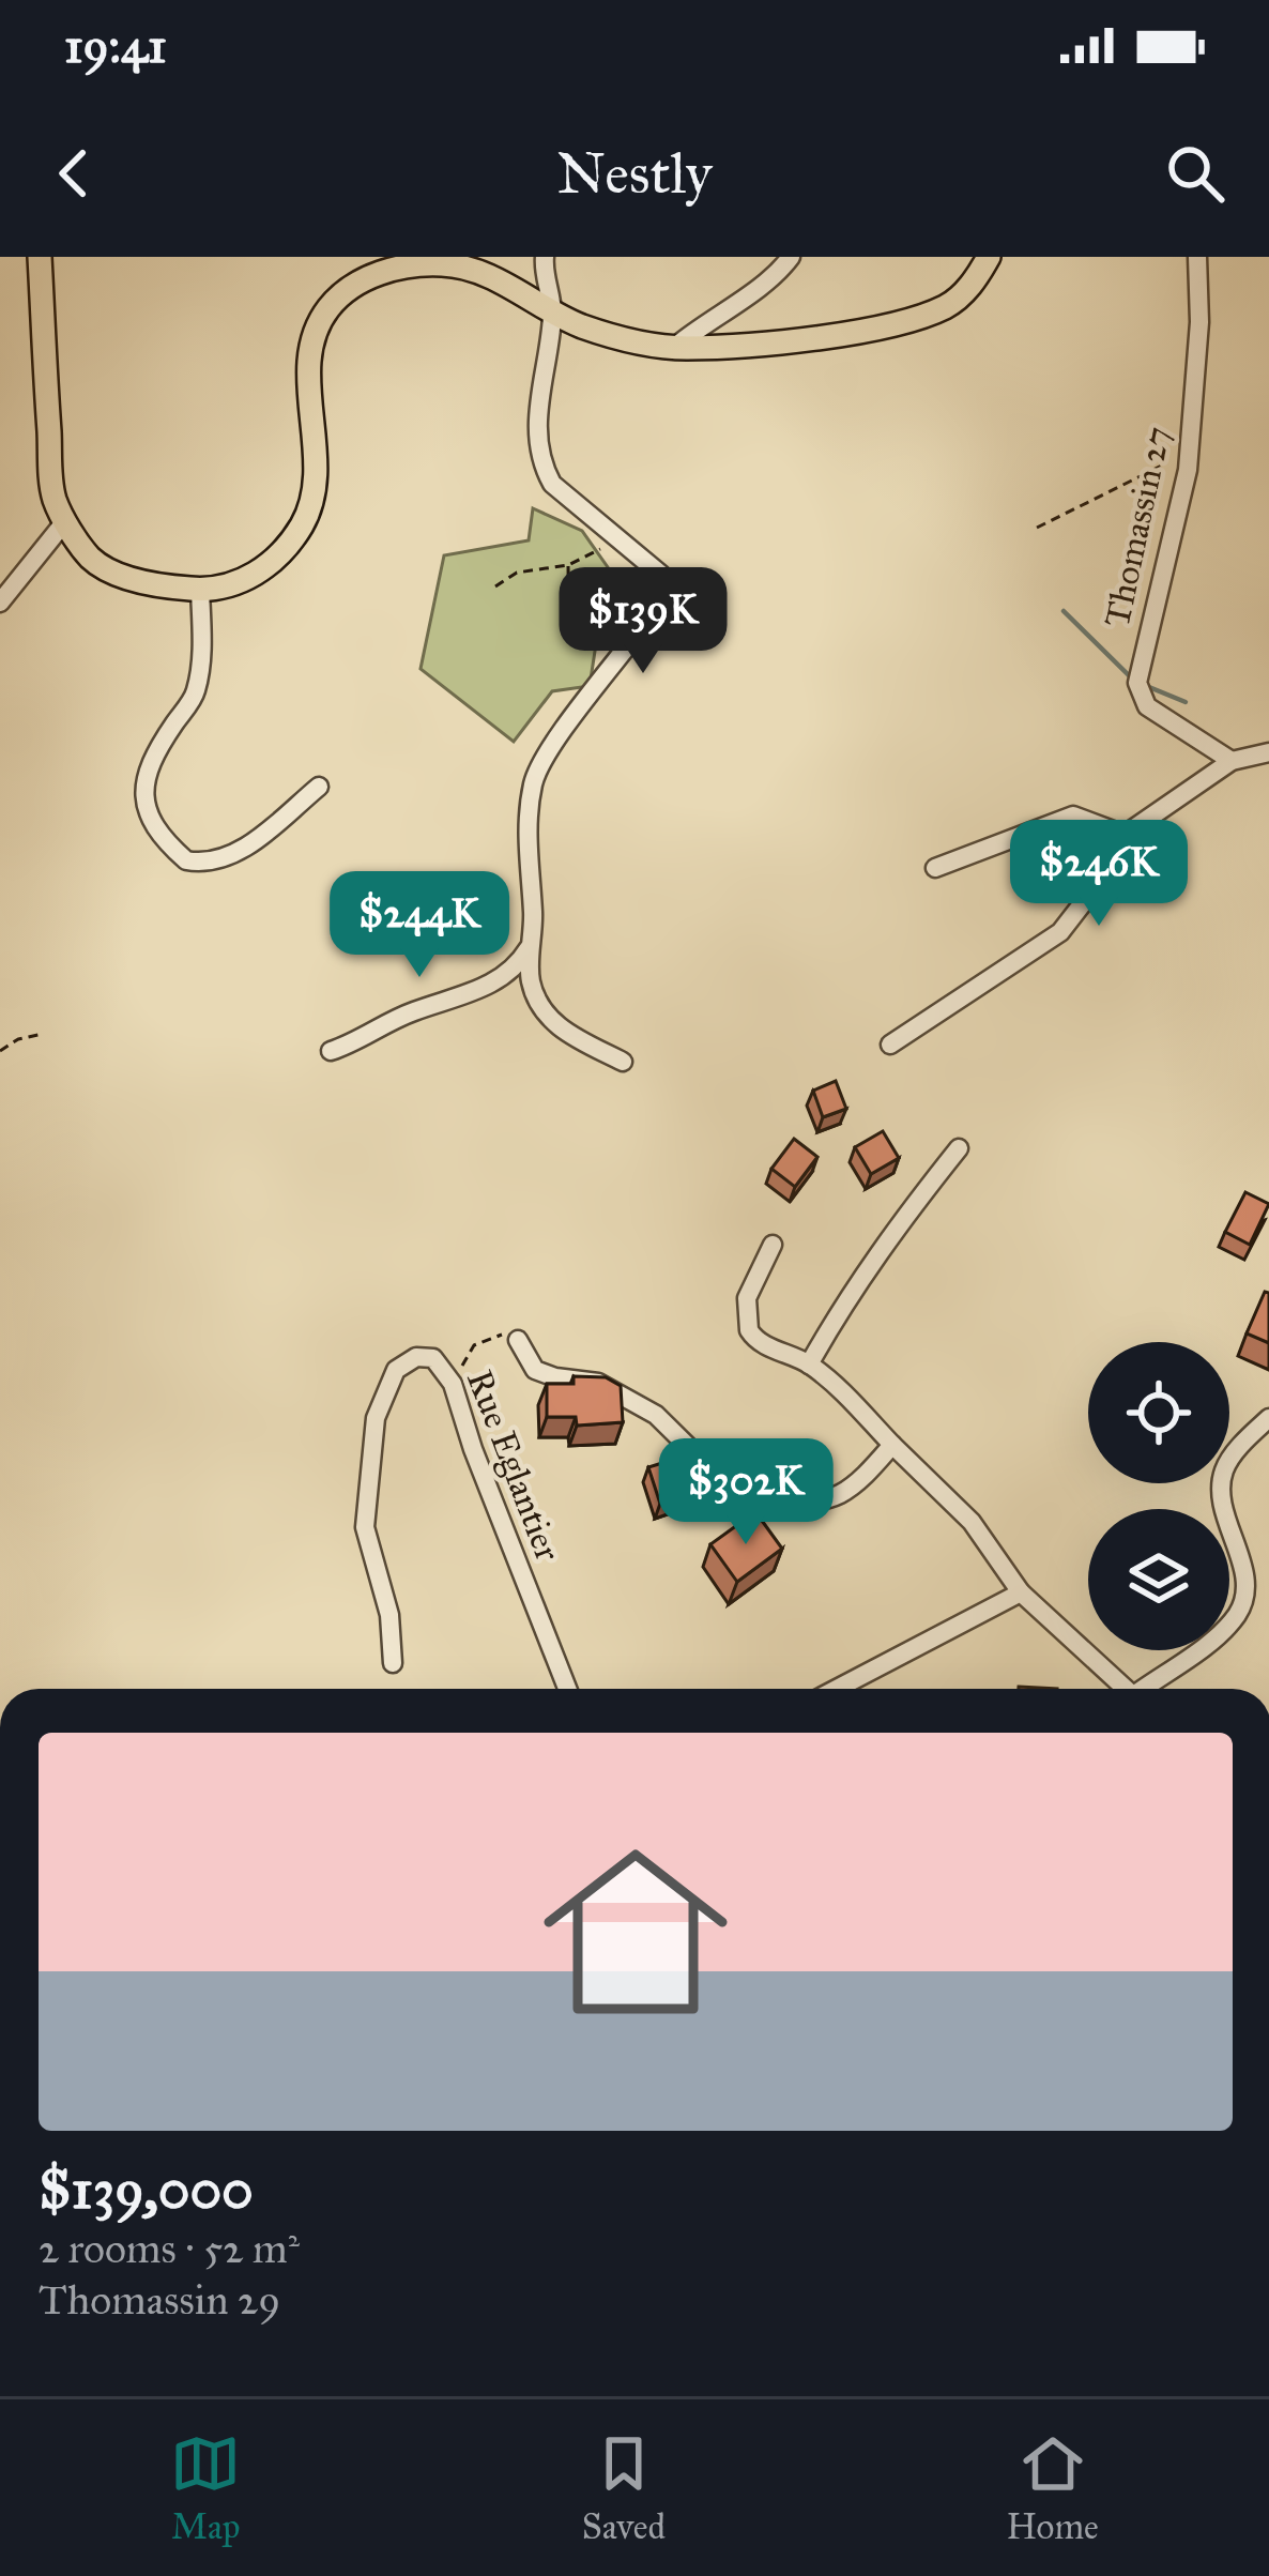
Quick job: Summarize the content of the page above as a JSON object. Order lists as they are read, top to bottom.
{
  "streets": {
    "street": ["Thomassin 27", "Rue Eglantier"]
  },
  "page": {
    "status": "19:41",
    "header": "Nestly",
    "price": [
      "$139K",
      "$246K",
      "$244K",
      "$302K"
    ],
    "list": [
      {
        "name": "$139,000",
        "note": "2 rooms · 52 m² · Thomassin 29"
      }
    ],
    "tabs": ["Map", "Saved", "Home"]
  }
}
